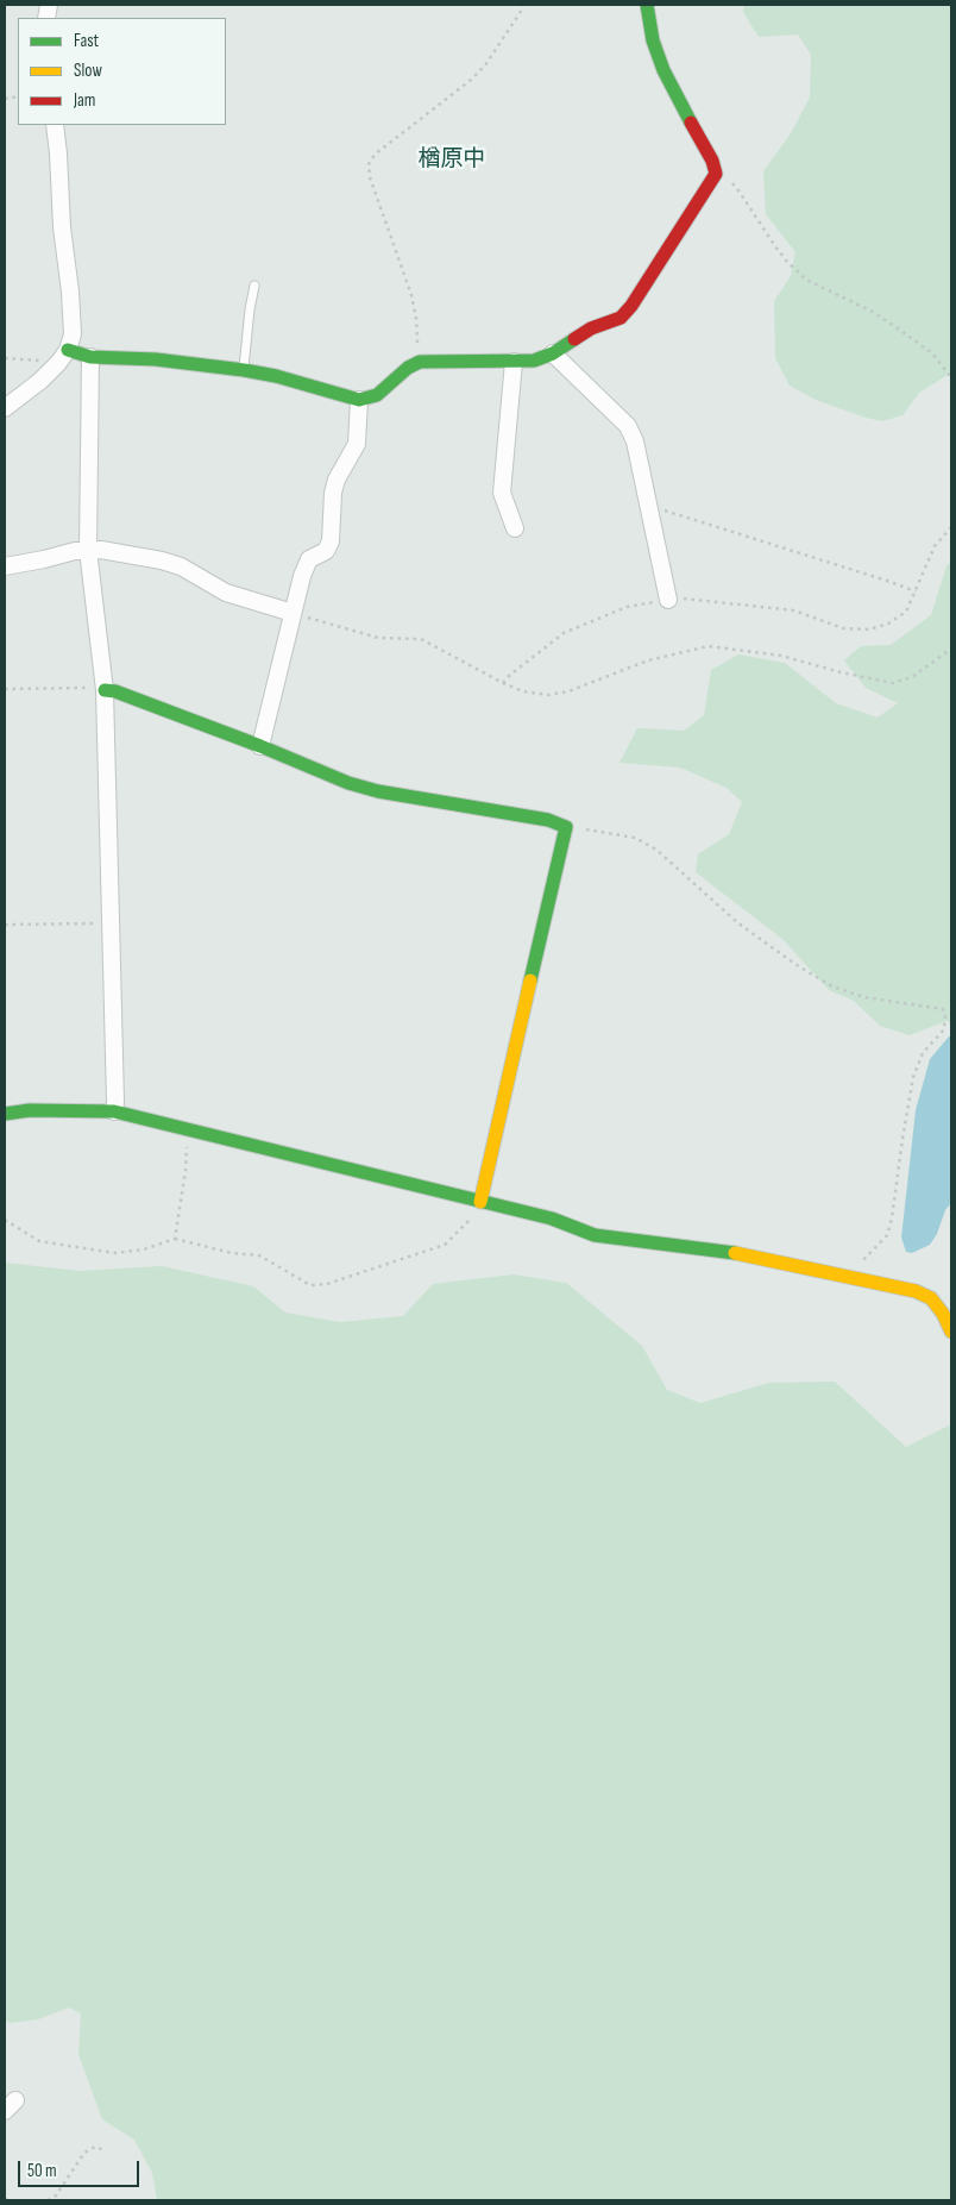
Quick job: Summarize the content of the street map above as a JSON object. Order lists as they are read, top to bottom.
{
  "districts": ["楢原中"],
  "legend": ["Fast", "Slow", "Jam"],
  "scale_bar": "50 m"
}
